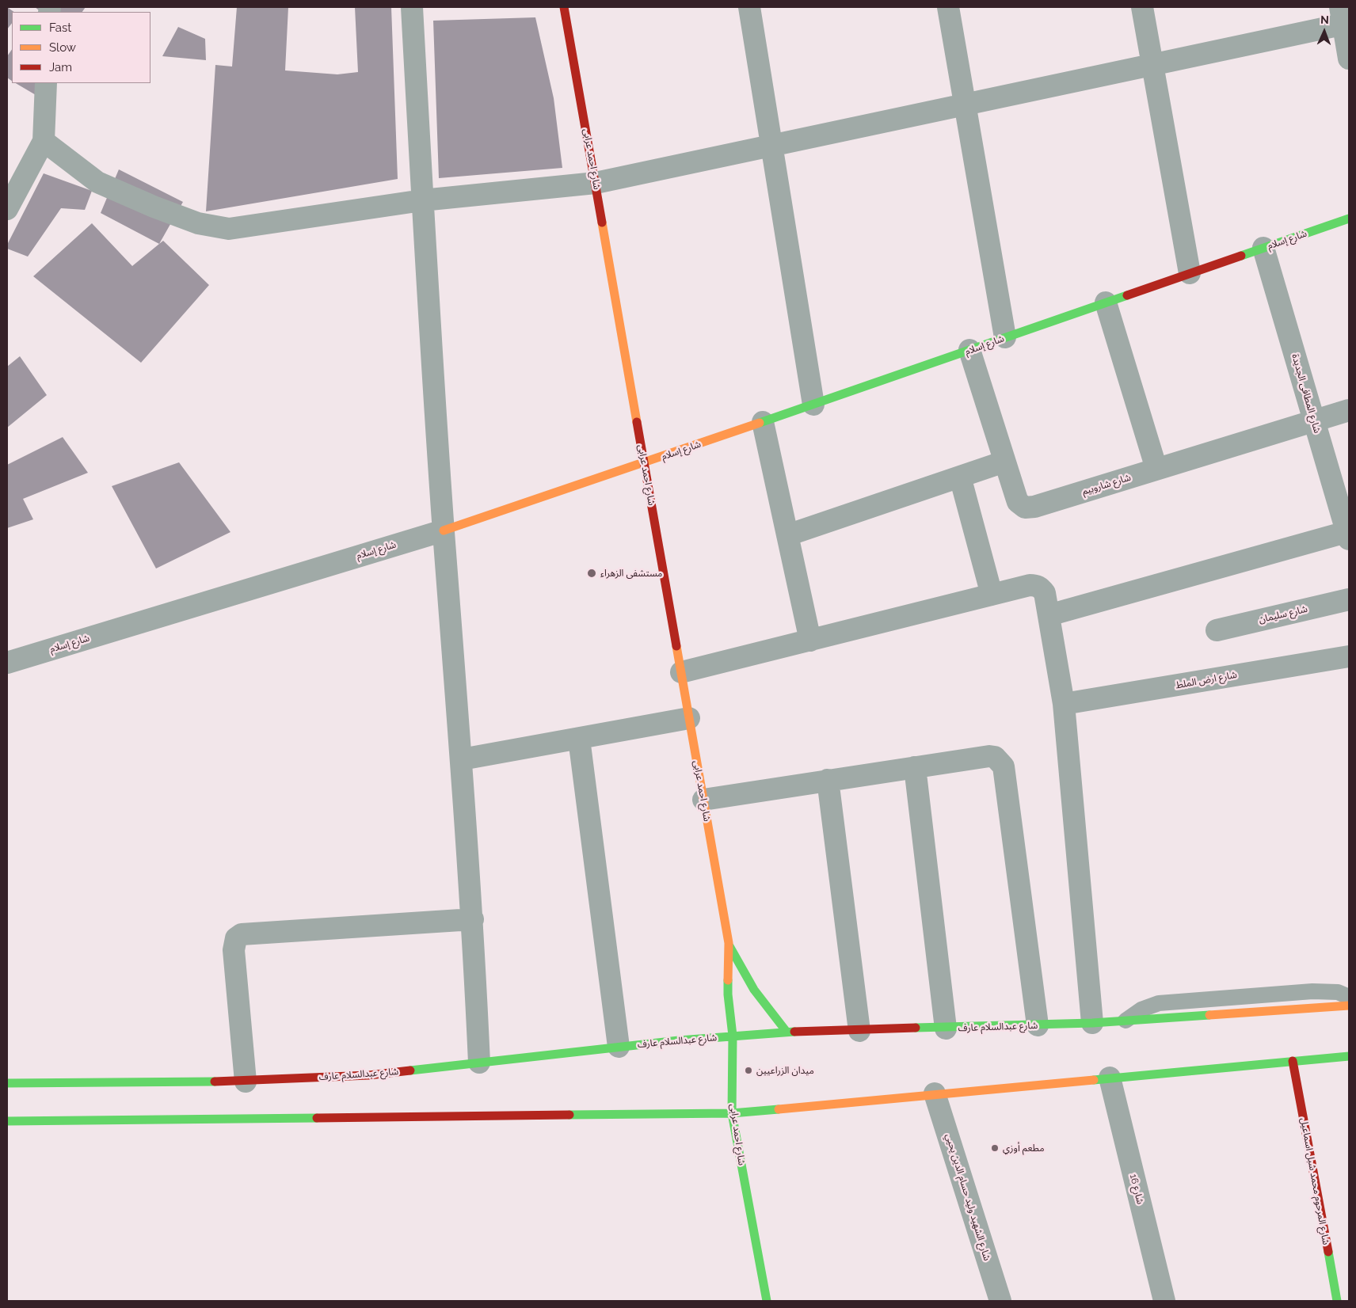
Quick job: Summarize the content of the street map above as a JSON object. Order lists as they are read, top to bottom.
{
  "streets": {
    "main road": [
      "شارع احمد عرابى",
      "شارع إسلام",
      "شارع عبدالسلام عارف",
      "شارع المرحوم محمد شبل اسماعيل"
    ],
    "street": [
      "شارع المطافى الجديدة",
      "شارع شاروبيم",
      "شارع سليمان",
      "شارع ارض الملط",
      "شارع 16",
      "شارع الشهيد وليد حسام الدين يحيي"
    ]
  },
  "crossings": [
    ["شارع احمد عرابى", "شارع إسلام"],
    ["شارع احمد عرابى", "شارع عبدالسلام عارف"],
    ["شارع إسلام", "شارع المطافى الجديدة"],
    ["شارع إسلام", "شارع شاروبيم"],
    ["شارع المطافى الجديدة", "شارع شاروبيم"]
  ],
  "places": ["مستشفى الزهراء", "ميدان الزراعيين", "مطعم أوزي"],
  "legend": ["Fast", "Slow", "Jam"],
  "north": "top"
}
